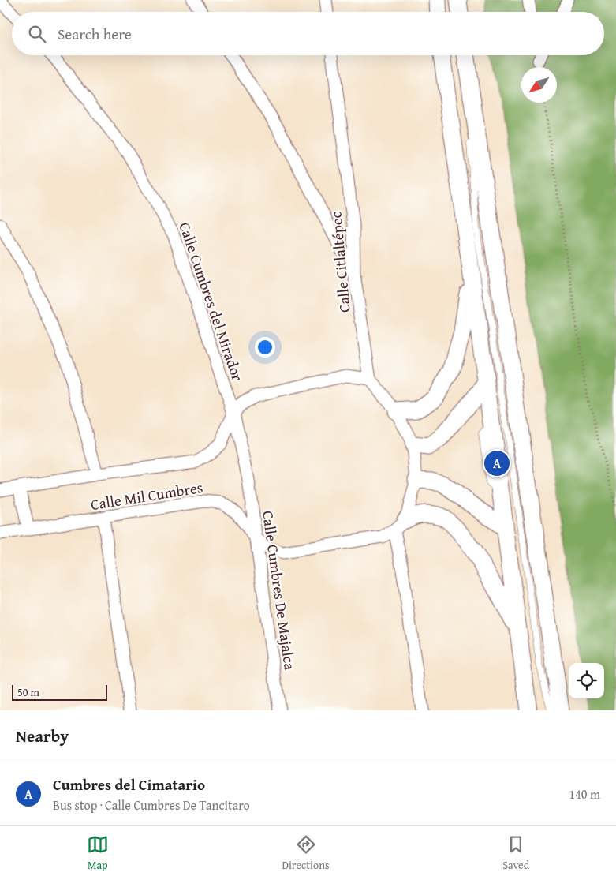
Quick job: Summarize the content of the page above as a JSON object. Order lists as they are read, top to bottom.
{
  "streets": {
    "street": [
      "Calle Citlaltépec",
      "Calle Cumbres del Mirador",
      "Calle Mil Cumbres",
      "Calle Cumbres De Majalca"
    ]
  },
  "crossings": [
    ["Calle Citlaltépec", "Calle Mil Cumbres"],
    ["Calle Cumbres del Mirador", "Calle Mil Cumbres"],
    ["Calle Cumbres del Mirador", "Calle Cumbres De Majalca"],
    ["Calle Mil Cumbres", "Calle Cumbres De Majalca"]
  ],
  "scale_bar": "50 m",
  "north": "bottom left",
  "page": {
    "search": "Search here",
    "pins": "A",
    "scale": "50 m",
    "heading": "Nearby",
    "list": [
      {
        "mark": "A",
        "name": "Cumbres del Cimatario",
        "note": "Bus stop · Calle Cumbres De Tancitaro",
        "value": "140 m"
      }
    ],
    "nav": ["Map", "Directions", "Saved"]
  }
}
